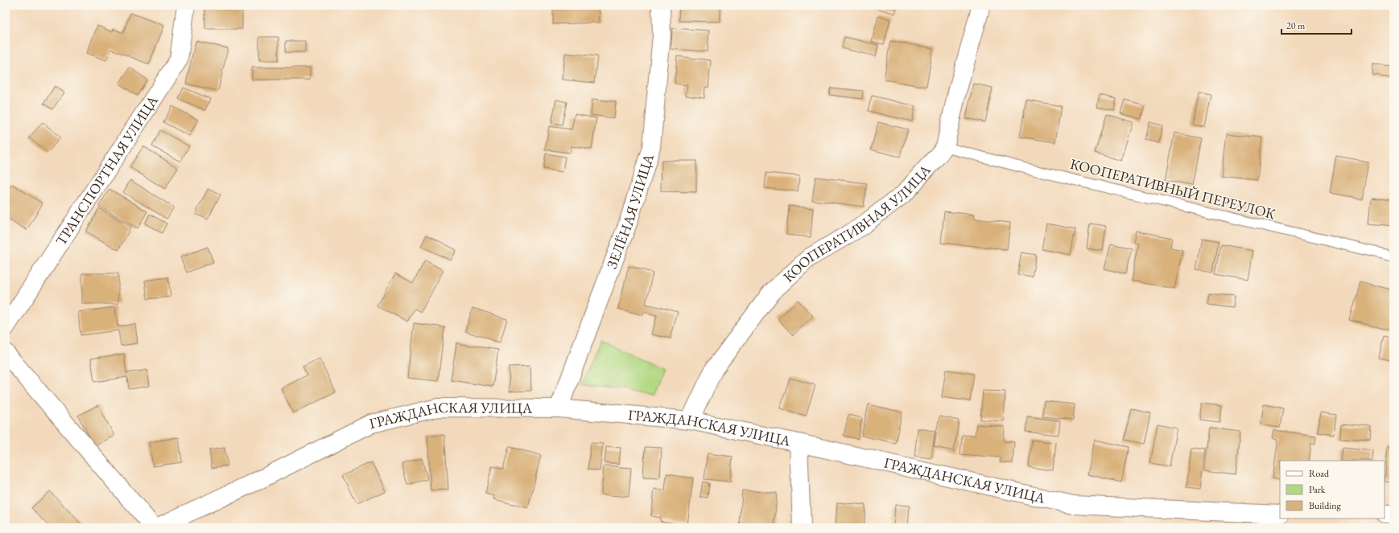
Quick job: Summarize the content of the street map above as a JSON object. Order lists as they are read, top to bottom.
{
  "streets": {
    "street": [
      "ТРАНСПОРТНАЯ УЛИЦА",
      "ЗЕЛЁНАЯ УЛИЦА",
      "КООПЕРАТИВНАЯ УЛИЦА",
      "ГРАЖДАНСКАЯ УЛИЦА"
    ],
    "lane": ["КООПЕРАТИВНЫЙ ПЕРЕУЛОК"]
  },
  "crossings": [
    ["КООПЕРАТИВНЫЙ ПЕРЕУЛОК", "КООПЕРАТИВНАЯ УЛИЦА"],
    ["ЗЕЛЁНАЯ УЛИЦА", "ГРАЖДАНСКАЯ УЛИЦА"],
    ["КООПЕРАТИВНАЯ УЛИЦА", "ГРАЖДАНСКАЯ УЛИЦА"]
  ],
  "legend": ["Road", "Park", "Building"],
  "scale_bar": "20 m"
}
